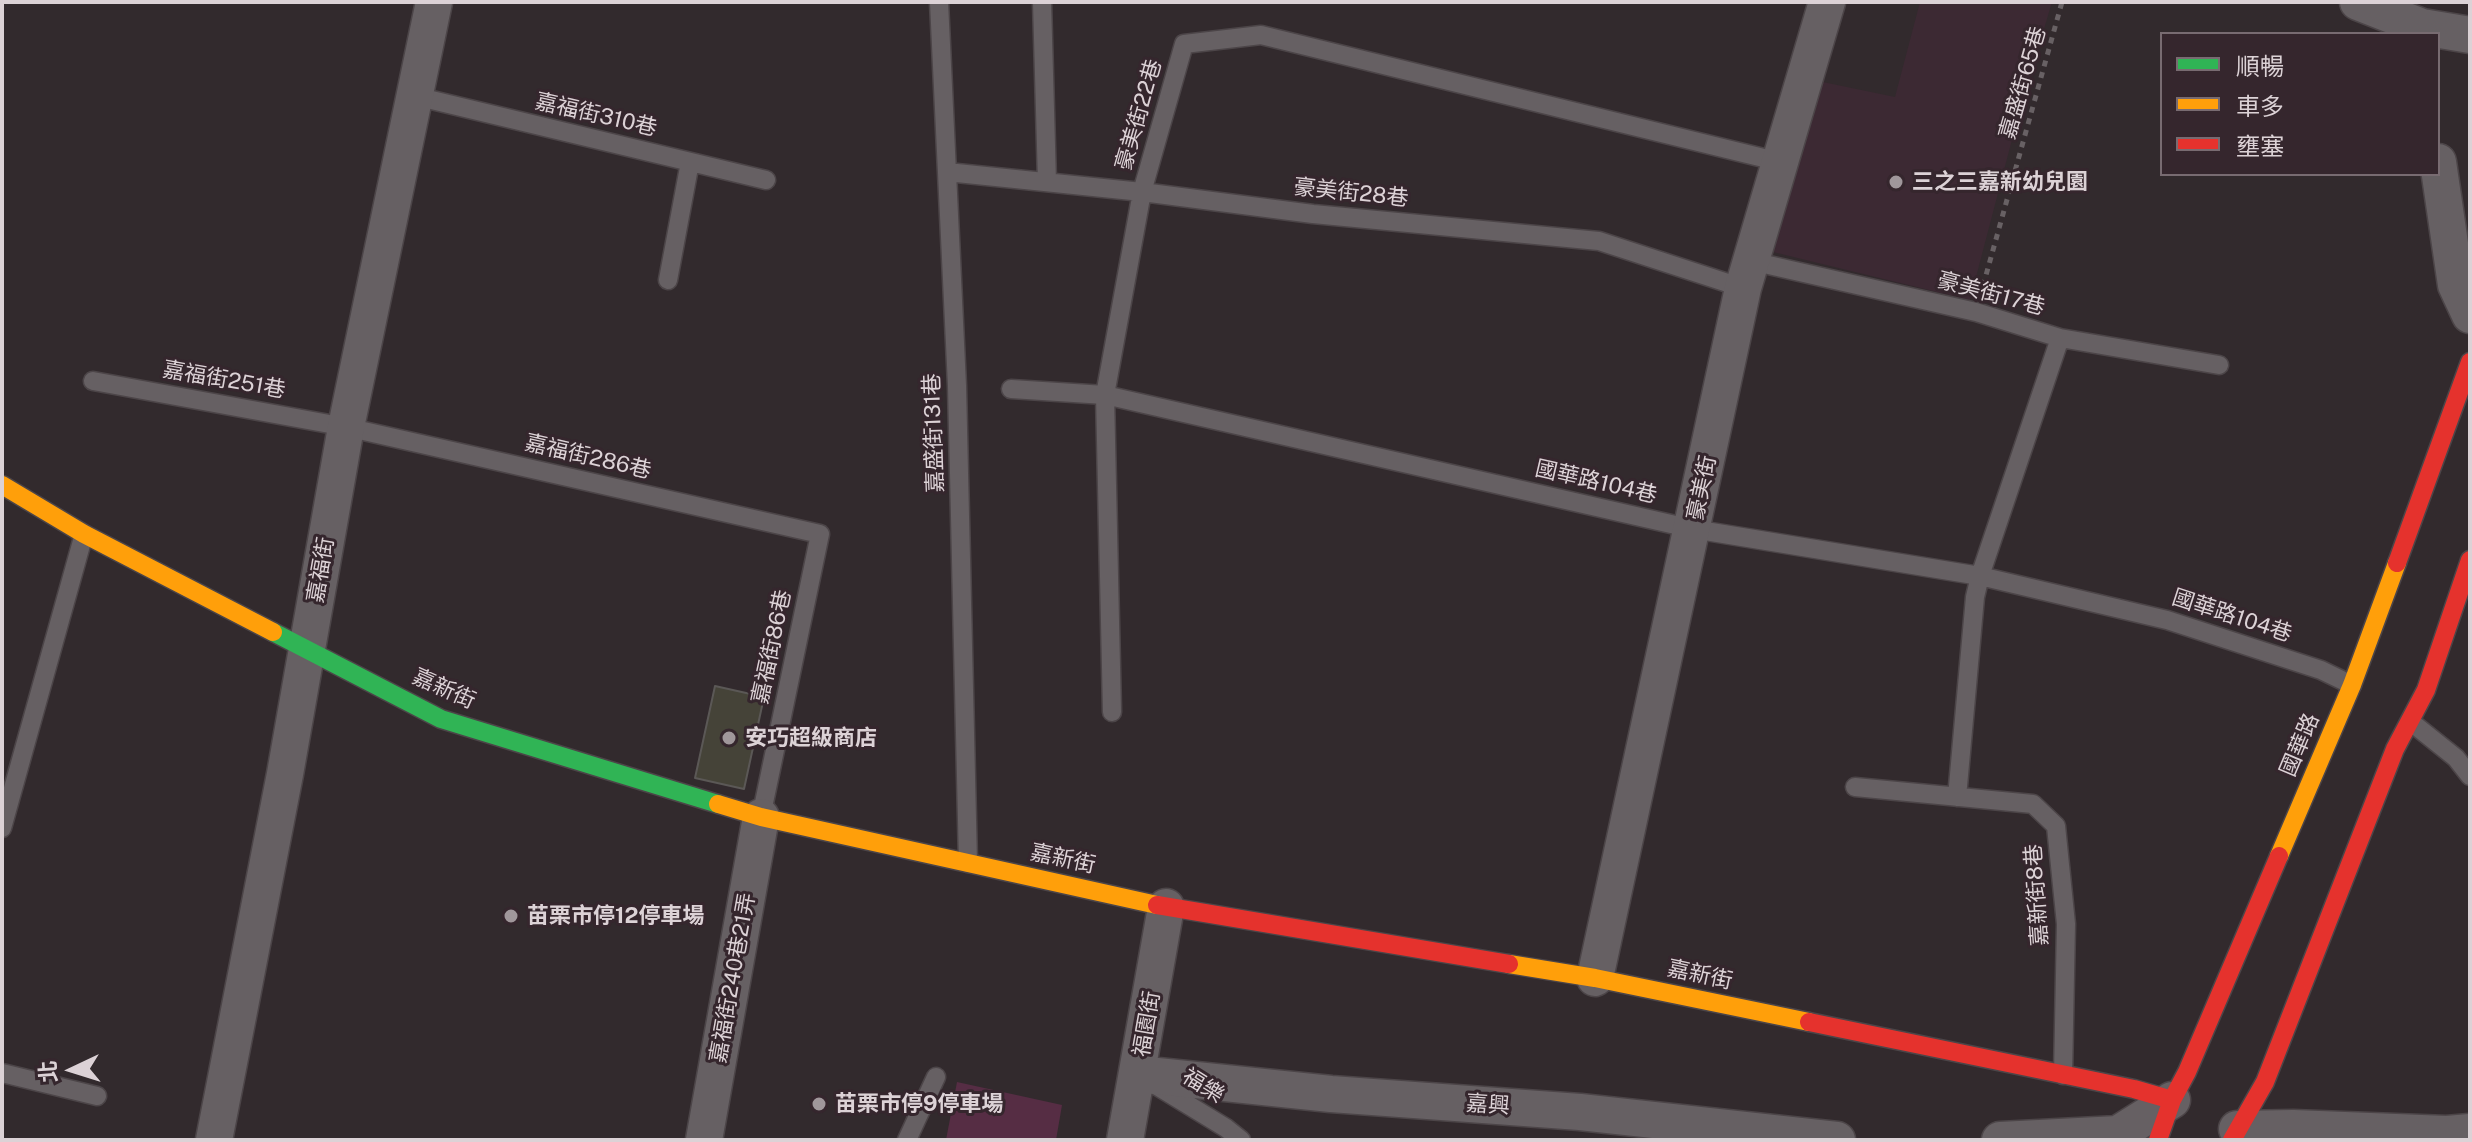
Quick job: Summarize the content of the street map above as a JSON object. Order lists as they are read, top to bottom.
{
  "streets": {
    "street": [
      "豪美街",
      "嘉福街",
      "嘉新街",
      "國華路",
      "嘉福街240巷21弄",
      "福園街",
      "嘉興"
    ],
    "lane": [
      "嘉福街310巷",
      "豪美街22巷",
      "豪美街28巷",
      "豪美街17巷",
      "嘉福街251巷",
      "嘉盛街131巷",
      "嘉福街286巷",
      "國華路104巷",
      "嘉福街86巷",
      "嘉新街8巷",
      "福樂"
    ],
    "path": ["嘉盛街65巷"]
  },
  "crossings": [
    ["嘉盛街65巷", "豪美街17巷"],
    ["嘉福街310巷", "嘉福街"],
    ["豪美街22巷", "豪美街28巷"],
    ["豪美街22巷", "國華路104巷"],
    ["豪美街22巷", "豪美街"],
    ["豪美街28巷", "豪美街17巷"],
    ["豪美街28巷", "嘉盛街131巷"],
    ["豪美街28巷", "豪美街"],
    ["豪美街17巷", "豪美街"],
    ["嘉福街251巷", "嘉福街286巷"],
    ["嘉福街251巷", "嘉福街"],
    ["嘉盛街131巷", "嘉新街"],
    ["嘉福街286巷", "嘉福街"],
    ["嘉福街286巷", "嘉福街86巷"],
    ["國華路104巷", "豪美街"],
    ["國華路104巷", "國華路"],
    ["豪美街", "嘉新街"],
    ["嘉福街", "嘉新街"],
    ["嘉福街86巷", "嘉新街"],
    ["嘉福街86巷", "嘉福街240巷21弄"],
    ["嘉新街", "國華路"],
    ["嘉新街", "嘉新街8巷"],
    ["嘉新街", "嘉福街240巷21弄"],
    ["嘉新街", "福園街"],
    ["福園街", "福樂"],
    ["福園街", "嘉興"],
    ["福樂", "嘉興"]
  ],
  "places": [
    "三之三嘉新幼兒園",
    "安巧超級商店",
    "苗栗市停12停車場",
    "苗栗市停9停車場"
  ],
  "legend": ["順暢", "車多", "壅塞"],
  "north": "left"
}
